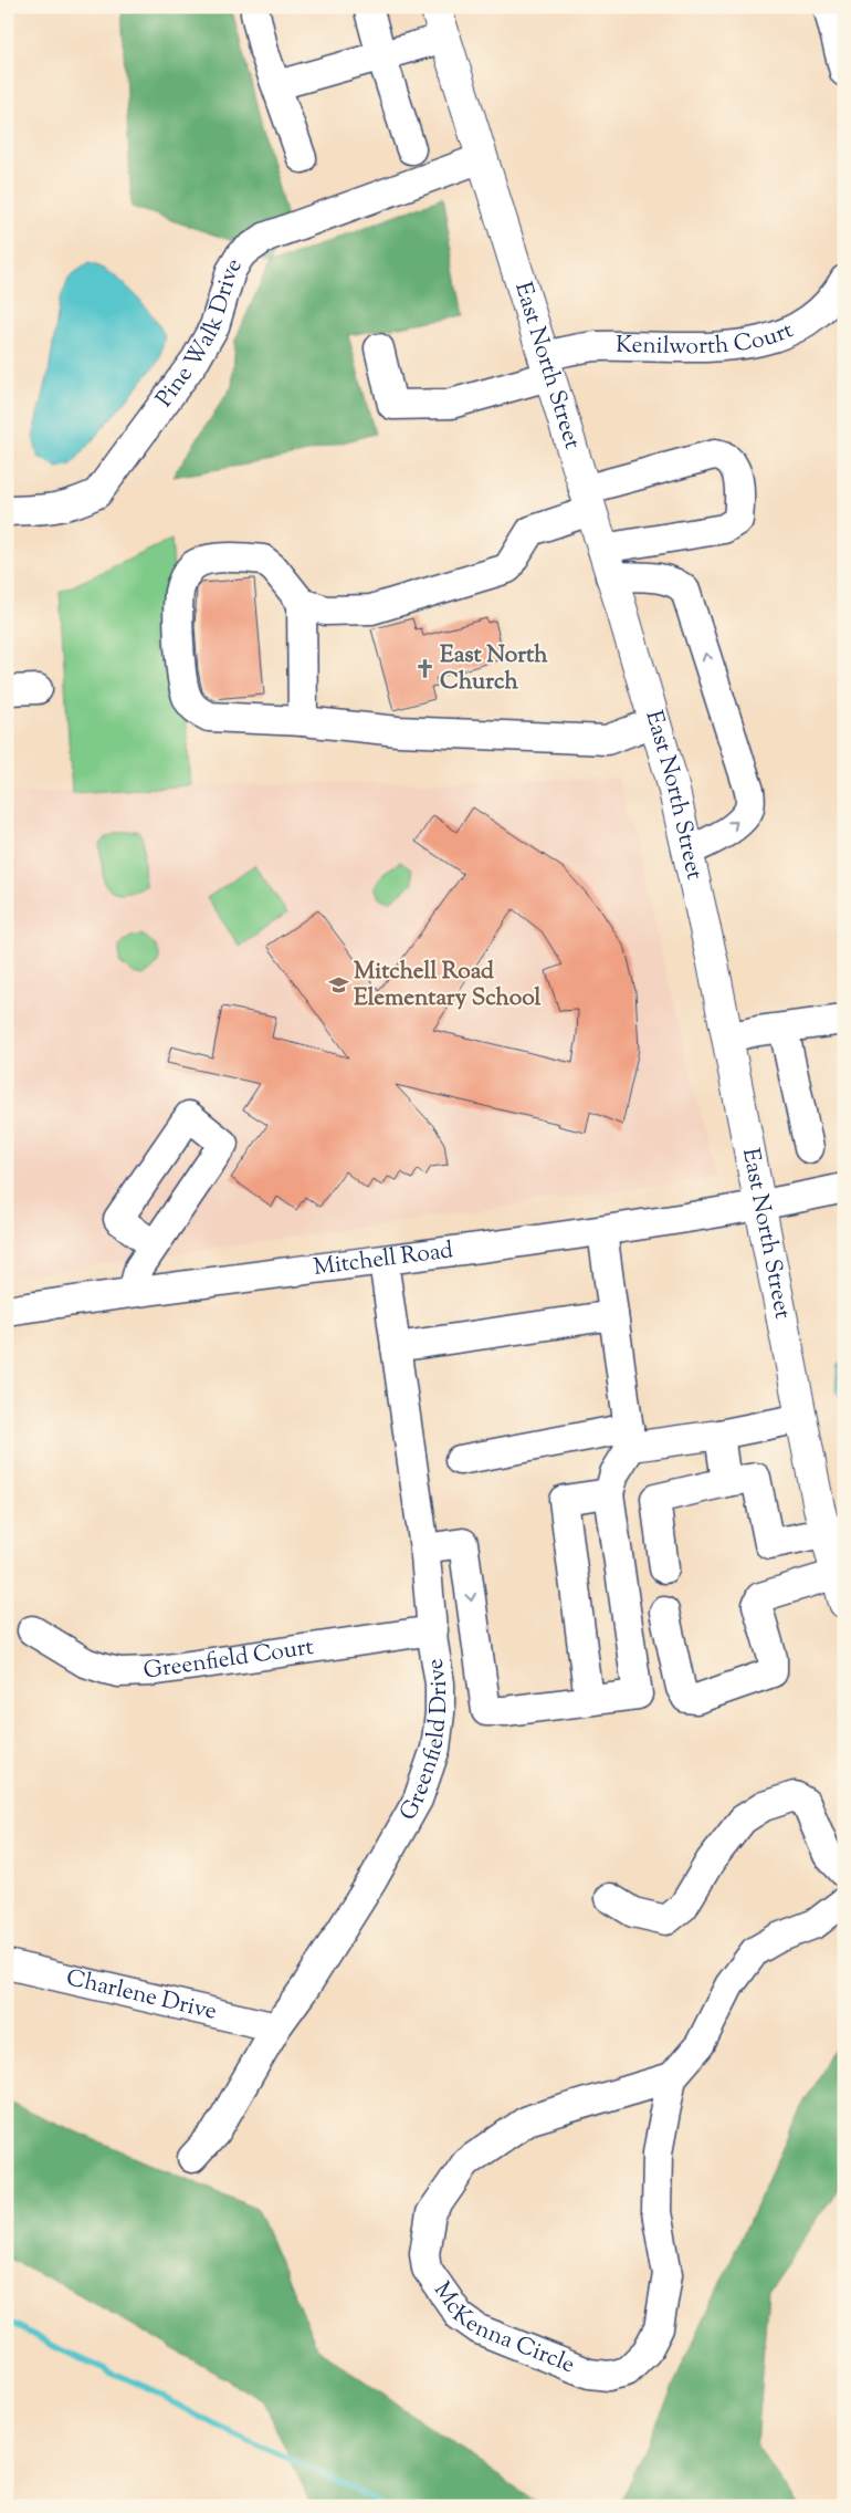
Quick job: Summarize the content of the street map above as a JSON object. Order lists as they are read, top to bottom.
{
  "streets": {
    "main road": ["East North Street"],
    "street": [
      "Pine Walk Drive",
      "Kenilworth Court",
      "Mitchell Road",
      "Greenfield Court",
      "Greenfield Drive",
      "Charlene Drive",
      "McKenna Circle"
    ]
  },
  "crossings": [
    ["Pine Walk Drive", "East North Street"],
    ["Kenilworth Court", "East North Street"],
    ["East North Street", "Mitchell Road"],
    ["Mitchell Road", "Greenfield Drive"],
    ["Greenfield Court", "Greenfield Drive"],
    ["Greenfield Drive", "Charlene Drive"]
  ],
  "places": {
    "church": ["East North Church"],
    "school or university": ["Mitchell Road Elementary School"]
  }
}
